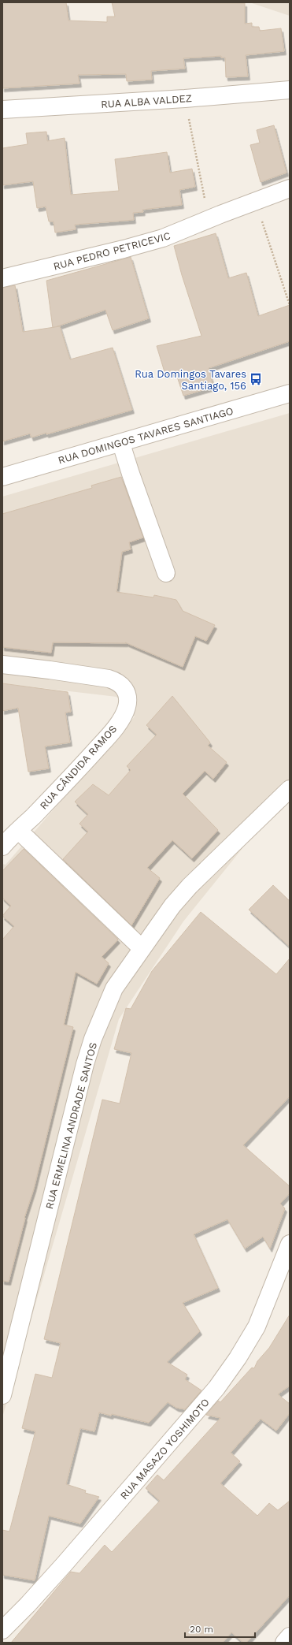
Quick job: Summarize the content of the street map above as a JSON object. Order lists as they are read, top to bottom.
{
  "streets": {
    "street": [
      "RUA ALBA VALDEZ",
      "RUA PEDRO PETRICEVIC",
      "RUA DOMINGOS TAVARES SANTIAGO",
      "RUA CÂNDIDA RAMOS",
      "RUA ERMELINA ANDRADE SANTOS",
      "RUA MASAZO YOSHIMOTO"
    ]
  },
  "places": {
    "bus stop": ["Rua Domingos Tavares Santiago, 156"]
  },
  "scale_bar": "20 m"
}
